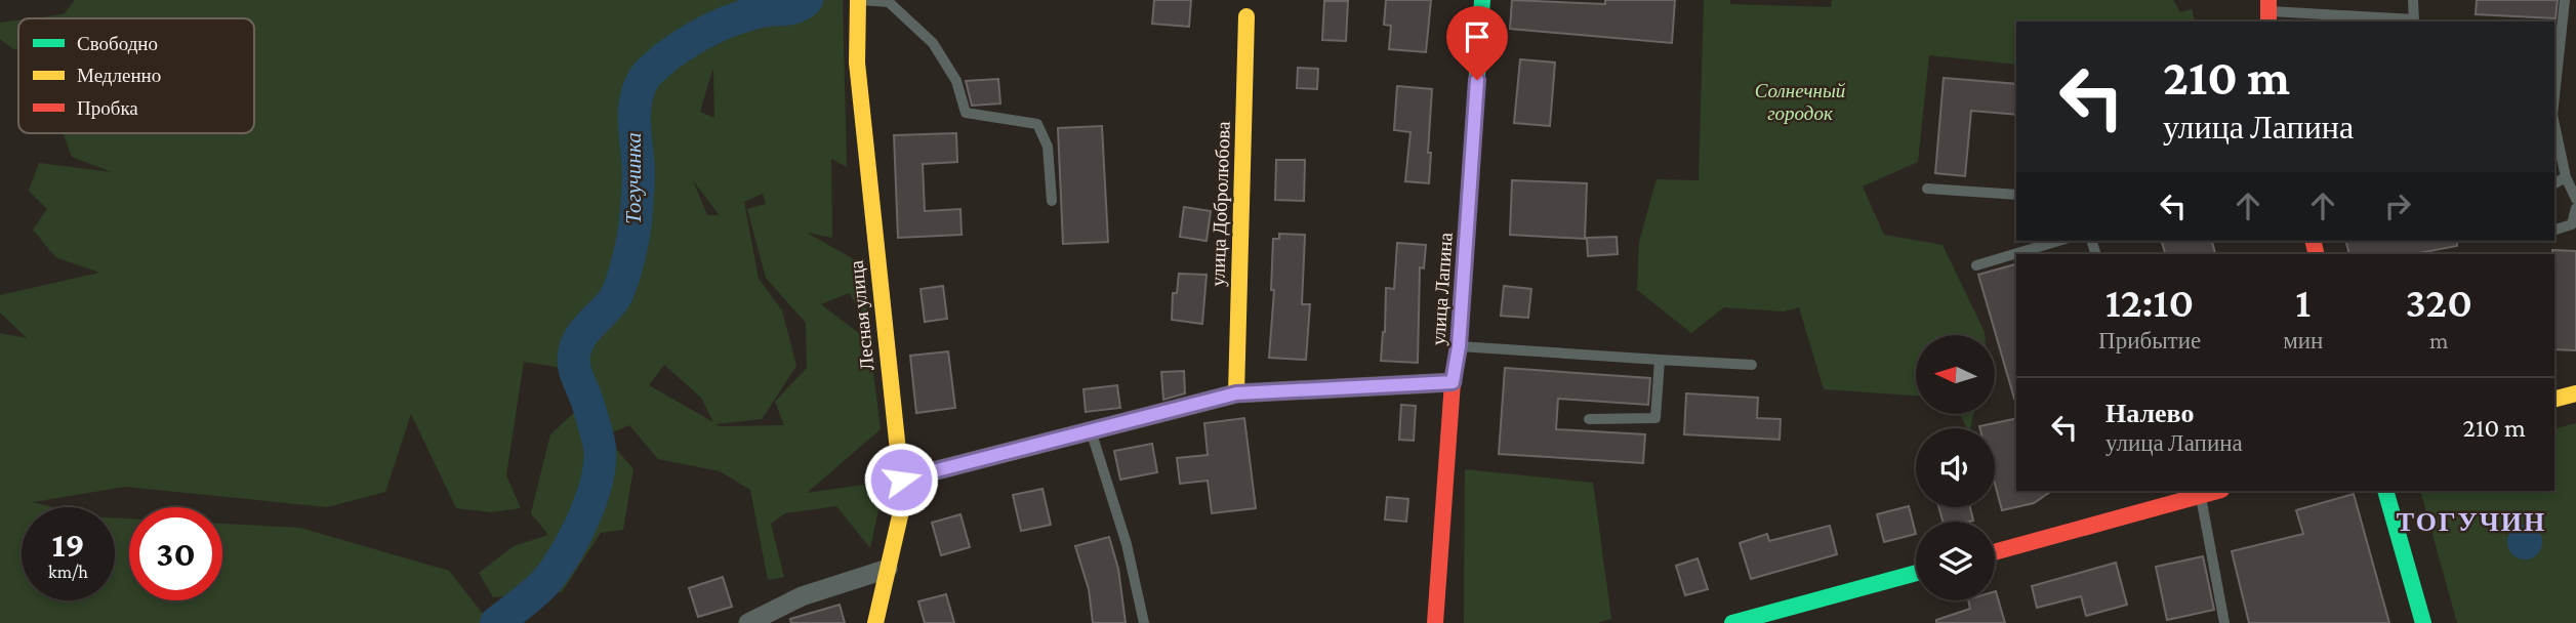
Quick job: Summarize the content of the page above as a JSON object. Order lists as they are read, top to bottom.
{
  "streets": {
    "street": ["улица Добролюбова", "улица Лапина", "Лесная улица"]
  },
  "districts": ["ТОГУЧИН"],
  "water": ["Тогучинка"],
  "parks": ["Солнечный городок"],
  "legend": ["Свободно", "Медленно", "Пробка"],
  "north": "left",
  "page": {
    "turn": ["210 m", "улица Лапина"],
    "eta": [
      "12:10",
      "Прибытие",
      "1",
      "мин",
      "320",
      "m"
    ],
    "list": [
      {
        "name": "Налево",
        "note": "улица Лапина",
        "value": "210 m"
      }
    ],
    "speed": "19 km/h",
    "limit": "30"
  }
}
